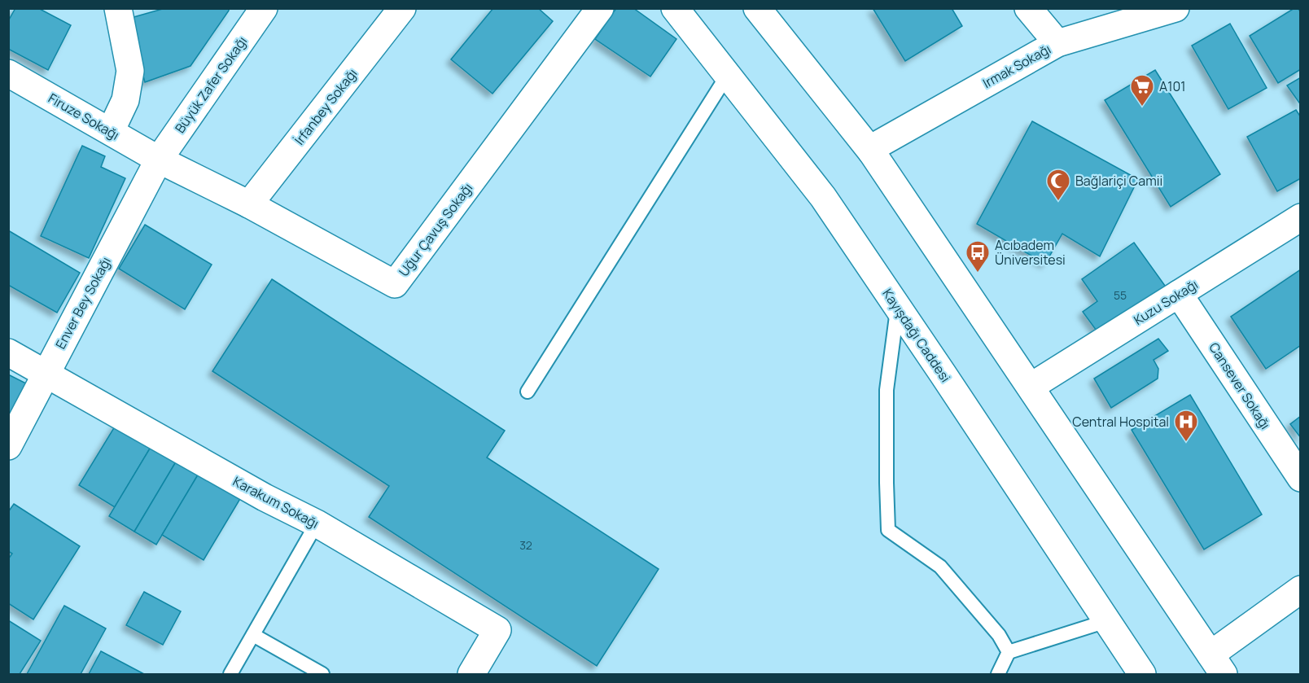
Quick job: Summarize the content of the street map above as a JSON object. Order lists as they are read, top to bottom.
{
  "streets": {
    "street": [
      "Irmak Sokağı",
      "Büyük Zafer Sokağı",
      "İrfanbey Sokağı",
      "Firuze Sokağı",
      "Uğur Çavuş Sokağı",
      "Kuzu Sokağı",
      "Enver Bey Sokağı",
      "Kayışdağı Caddesi",
      "Cansever Sokağı",
      "Karakum Sokağı"
    ]
  },
  "crossings": [
    ["Büyük Zafer Sokağı", "Firuze Sokağı"],
    ["Büyük Zafer Sokağı", "Uğur Çavuş Sokağı"],
    ["Büyük Zafer Sokağı", "Enver Bey Sokağı"],
    ["İrfanbey Sokağı", "Uğur Çavuş Sokağı"],
    ["Firuze Sokağı", "Uğur Çavuş Sokağı"],
    ["Firuze Sokağı", "Enver Bey Sokağı"],
    ["Uğur Çavuş Sokağı", "Enver Bey Sokağı"],
    ["Kuzu Sokağı", "Cansever Sokağı"],
    ["Enver Bey Sokağı", "Karakum Sokağı"]
  ],
  "places": {
    "supermarket": ["A101"],
    "mosque": ["Bağlariçi Camii"],
    "bus stop": ["Acıbadem Üniversitesi"],
    "hospital": ["Central Hospital"]
  },
  "house_numbers": ["55", "32"]
}
